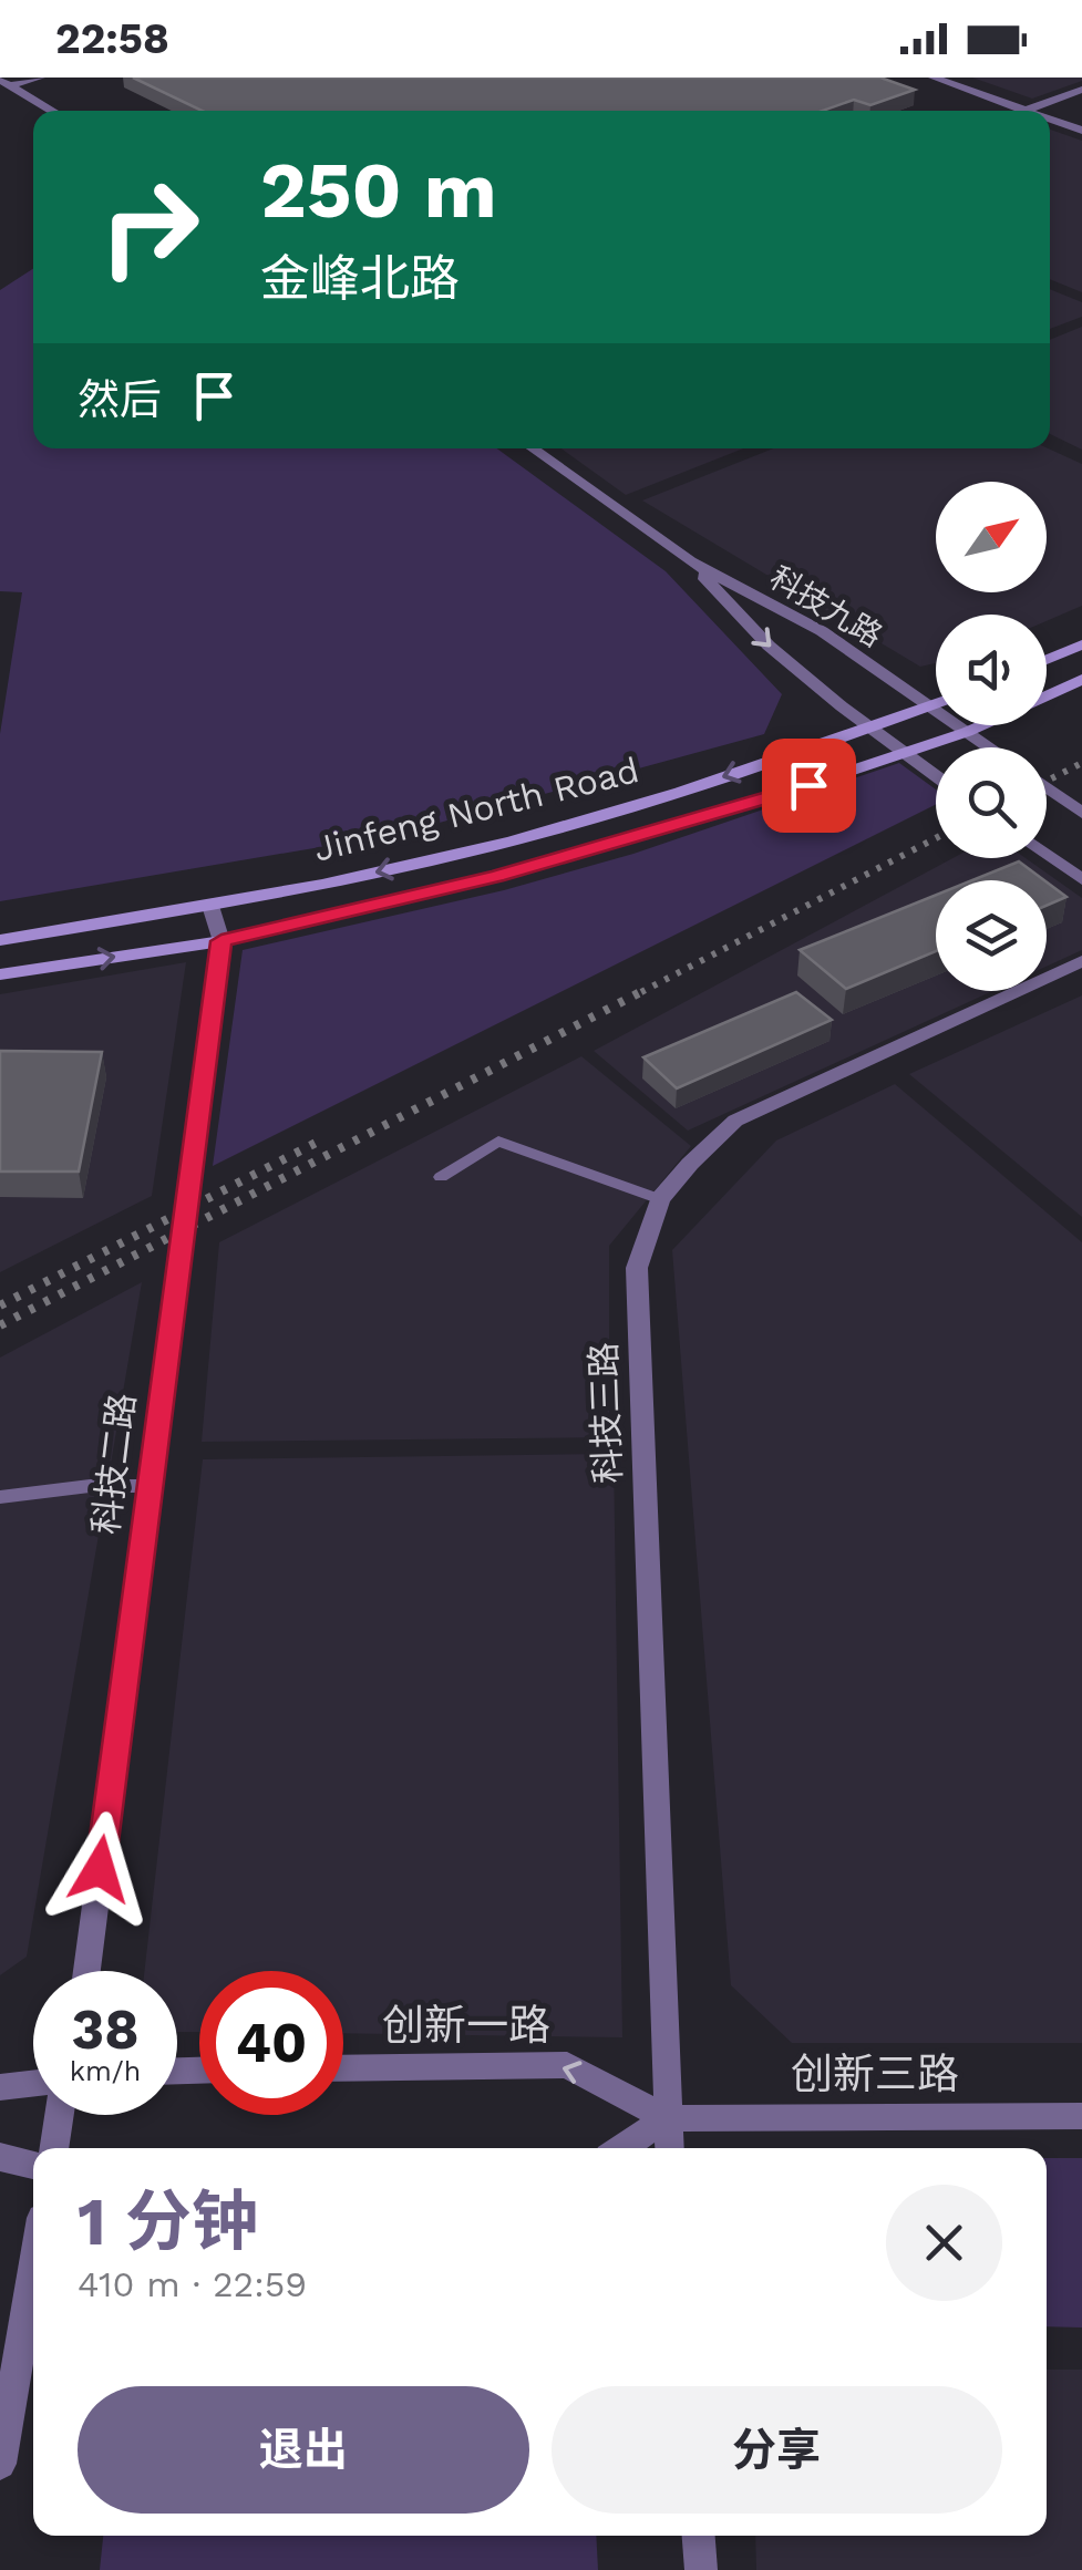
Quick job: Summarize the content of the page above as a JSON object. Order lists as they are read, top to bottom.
{
  "streets": {
    "main road": ["Jinfeng North Road"],
    "street": [
      "科技九路",
      "科技三路",
      "科技二路",
      "创新一路",
      "创新三路"
    ]
  },
  "crossings": [
    ["科技九路", "Jinfeng North Road"],
    ["科技三路", "创新一路"],
    ["科技三路", "创新三路"],
    ["创新一路", "创新三路"]
  ],
  "one_way": ["创新一路"],
  "north": "top right",
  "page": {
    "status": "22:58",
    "turn": ["250 m", "金峰北路"],
    "then": "然后",
    "speed": "38 km/h",
    "limit": "40",
    "heading": ["1 分钟", "410 m · 22:59"],
    "buttons": ["退出", "分享"]
  }
}
